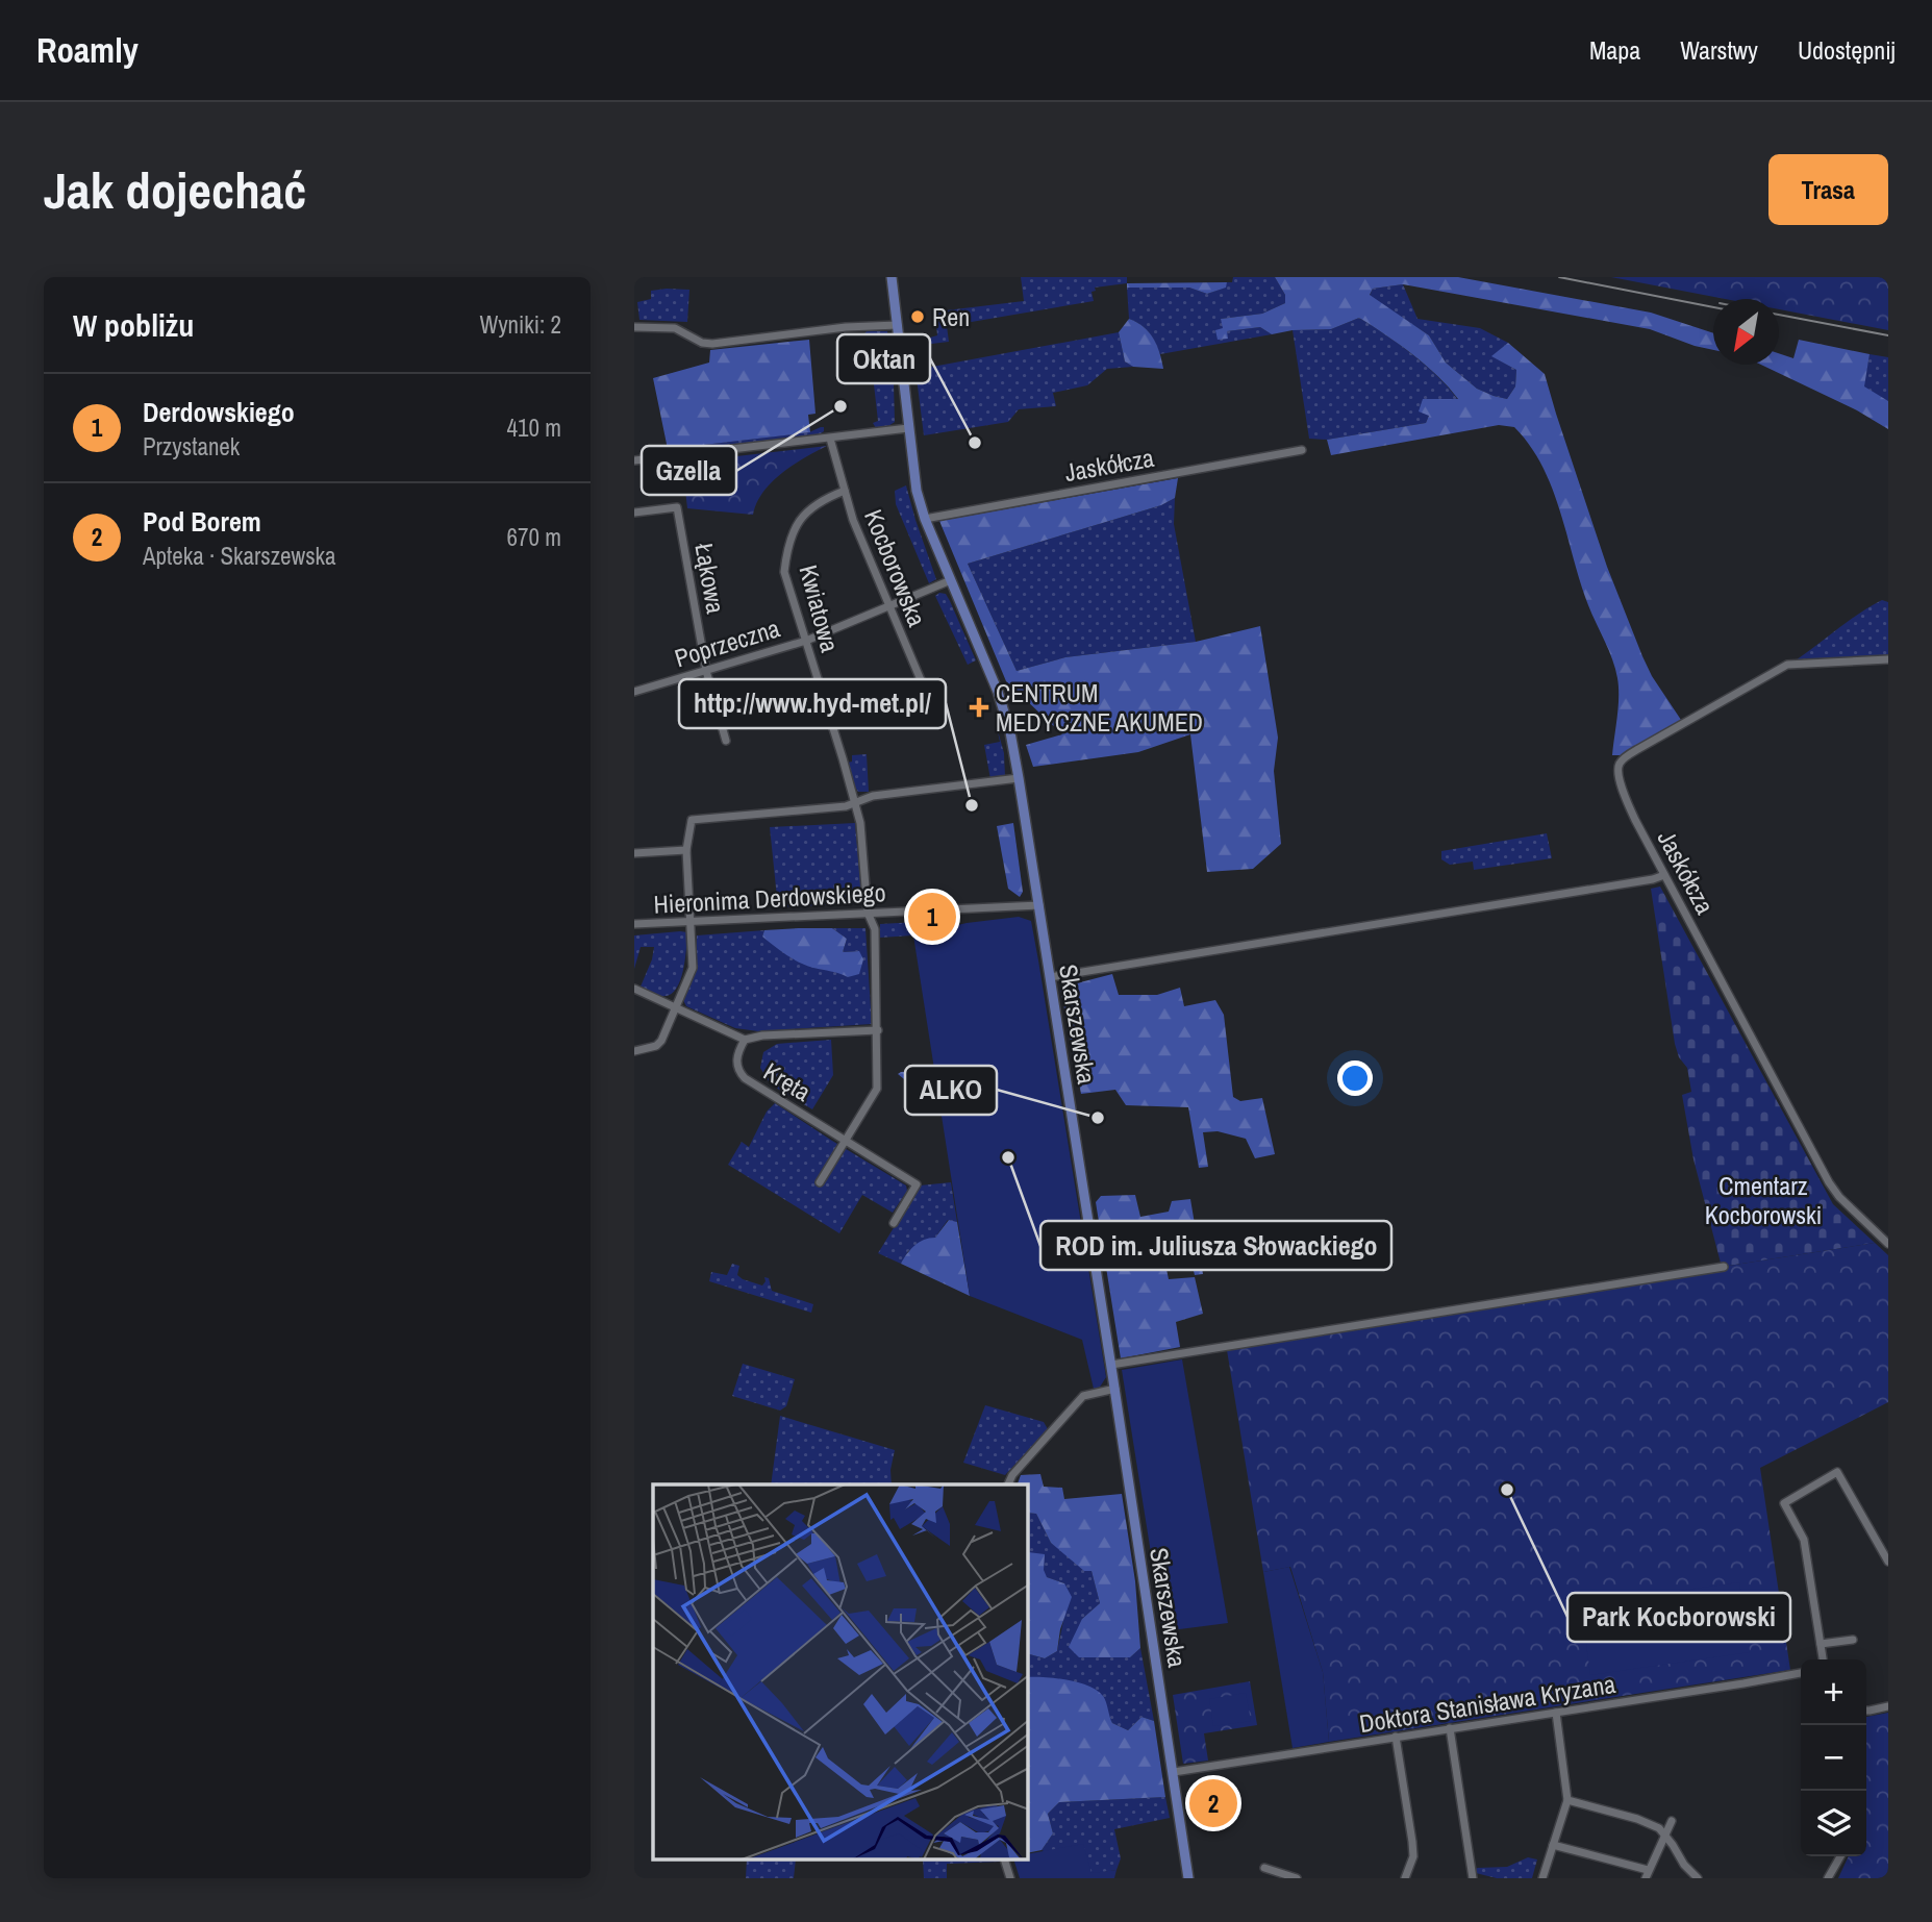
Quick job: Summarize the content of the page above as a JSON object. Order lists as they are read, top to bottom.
{
  "streets": {
    "main road": ["Skarszewska"],
    "street": [
      "Jaskółcza",
      "Kocborowska",
      "Łąkowa",
      "Kwiatowa",
      "Poprzeczna",
      "Hieronima Derdowskiego",
      "Kręta",
      "Doktora Stanisława Kryzana"
    ]
  },
  "crossings": [
    ["Jaskółcza", "Skarszewska"],
    ["Kocborowska", "Kwiatowa"],
    ["Kocborowska", "Poprzeczna"],
    ["Łąkowa", "Poprzeczna"],
    ["Kwiatowa", "Poprzeczna"],
    ["Kwiatowa", "Hieronima Derdowskiego"],
    ["Poprzeczna", "Skarszewska"],
    ["Hieronima Derdowskiego", "Skarszewska"],
    ["Skarszewska", "Doktora Stanisława Kryzana"]
  ],
  "parks": ["Cmentarz Kocborowski"],
  "places": {
    "other": [
      "Ren",
      "Gzella",
      "Oktan",
      "http://www.hyd-met.pl/",
      "ALKO",
      "ROD im. Juliusza Słowackiego",
      "Park Kocborowski"
    ],
    "health": ["CENTRUM MEDYCZNE AKUMED"]
  },
  "north": "bottom left",
  "page": {
    "header": "Roamly",
    "nav": ["Mapa", "Warstwy", "Udostępnij"],
    "buttons": "Trasa",
    "title": "Jak dojechać",
    "heading": ["W pobliżu", "Wyniki: 2"],
    "list": [
      {
        "mark": "1",
        "name": "Derdowskiego",
        "note": "Przystanek",
        "value": "410 m"
      },
      {
        "mark": "2",
        "name": "Pod Borem",
        "note": "Apteka · Skarszewska",
        "value": "670 m"
      }
    ],
    "pins": ["1", "2"],
    "map_buttons": ["+", "−"]
  }
}
